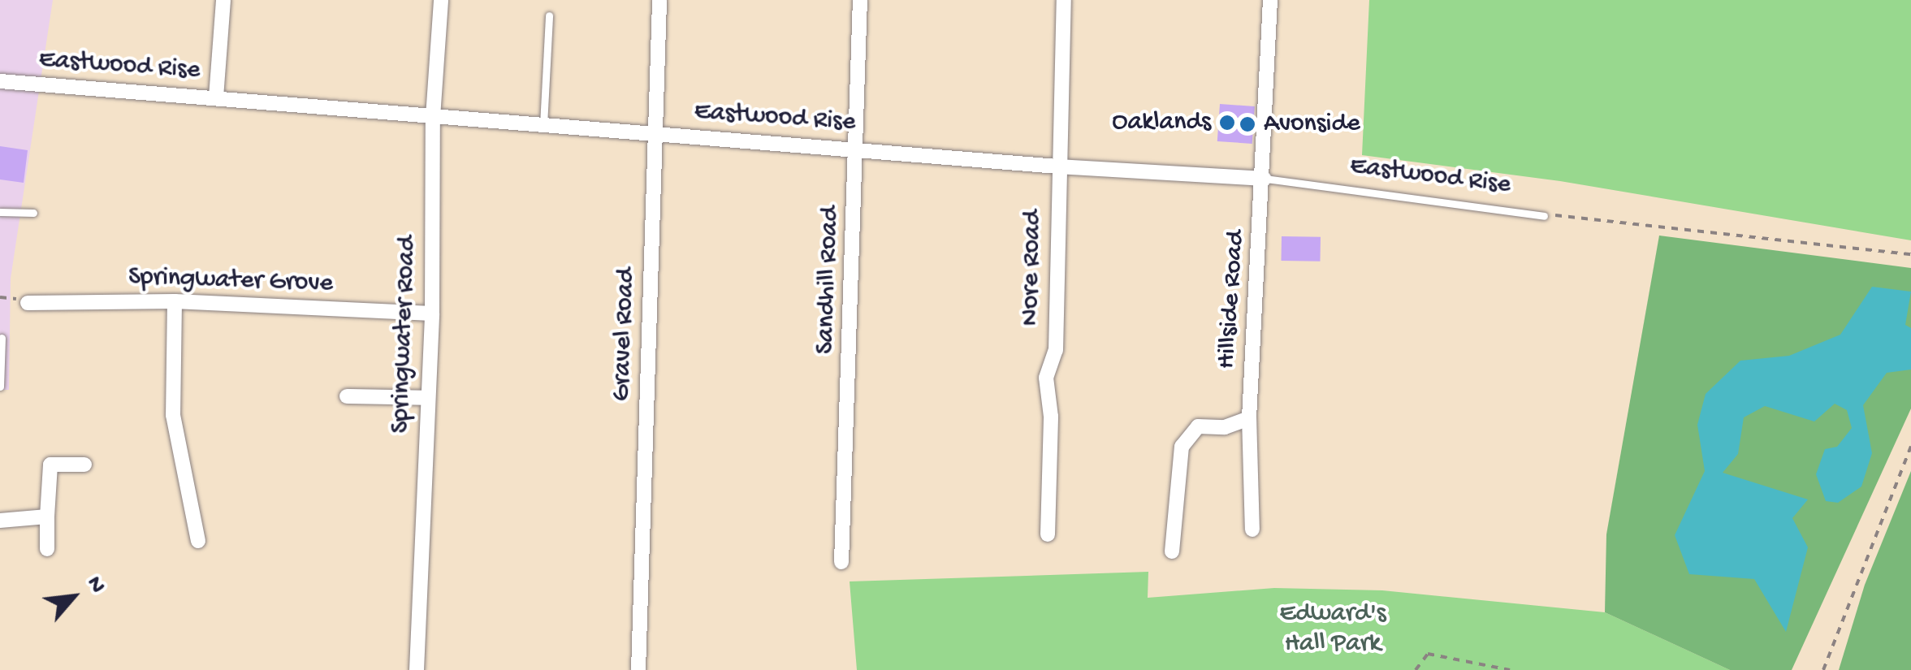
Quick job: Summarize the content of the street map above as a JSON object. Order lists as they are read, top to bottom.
{
  "streets": {
    "street": [
      "Eastwood Rise",
      "Nore Road",
      "Sandhill Road",
      "Springwater Grove",
      "Hillside Road",
      "Springwater Road",
      "Gravel Road"
    ]
  },
  "crossings": [
    ["Eastwood Rise", "Nore Road"],
    ["Eastwood Rise", "Sandhill Road"],
    ["Eastwood Rise", "Hillside Road"],
    ["Eastwood Rise", "Springwater Road"],
    ["Eastwood Rise", "Gravel Road"],
    ["Springwater Grove", "Springwater Road"]
  ],
  "parks": ["Edward's Hall Park"],
  "places": ["Oaklands", "Avonside"],
  "north": "top right"
}
